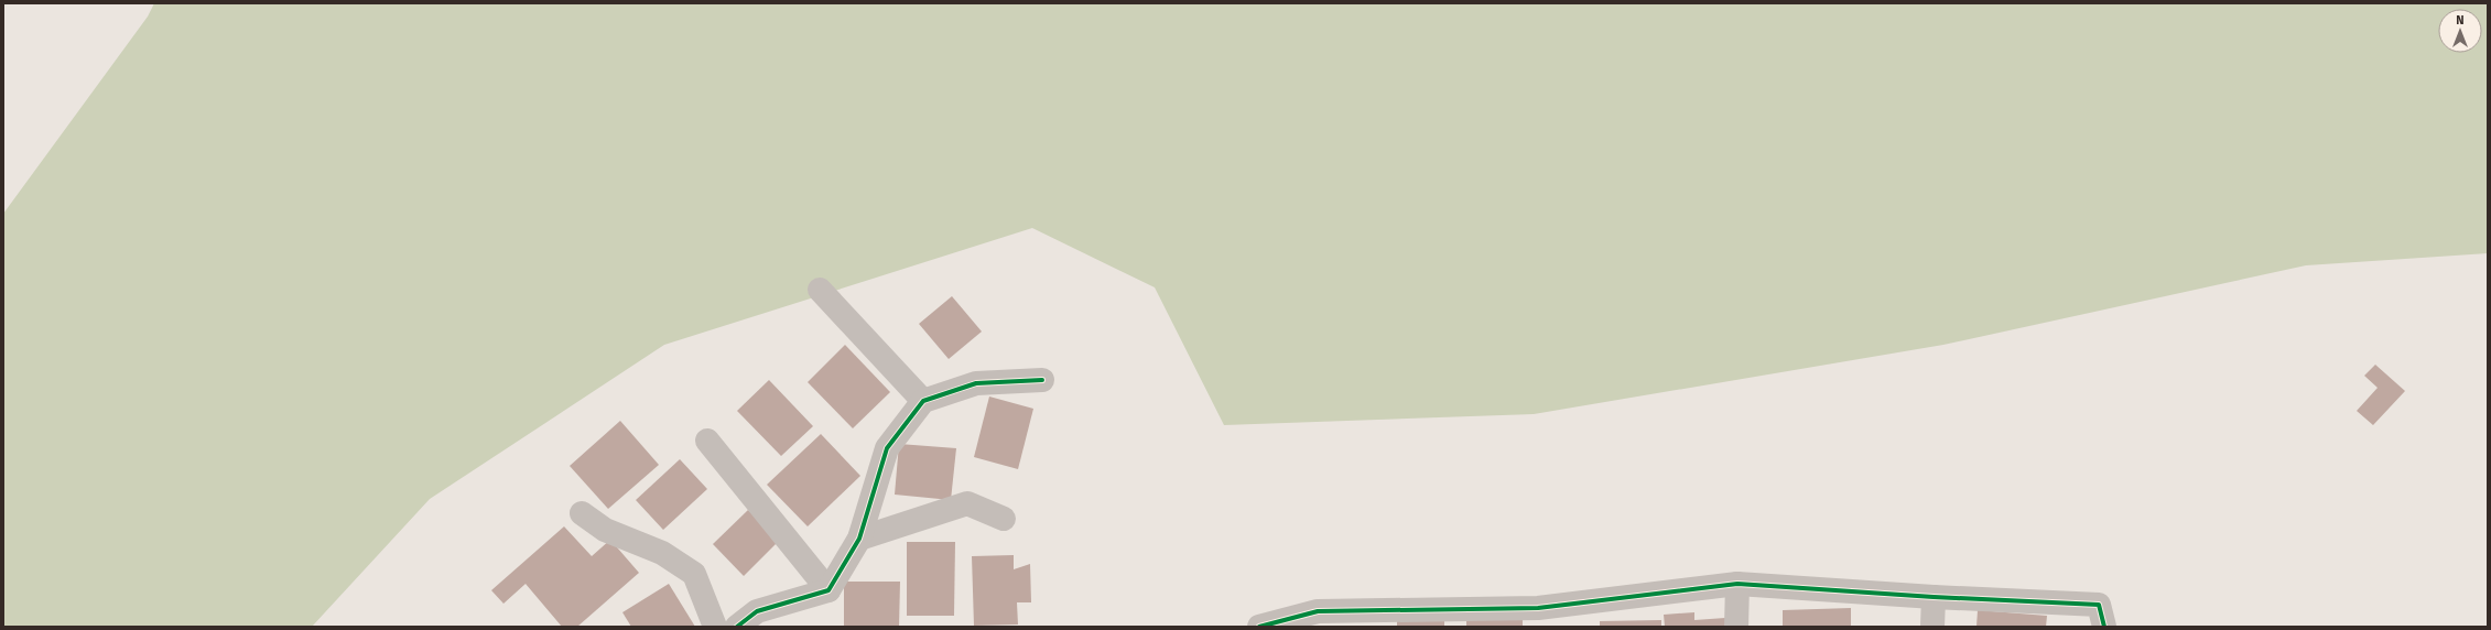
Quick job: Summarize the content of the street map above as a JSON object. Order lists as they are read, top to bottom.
{
  "north": "top"
}
